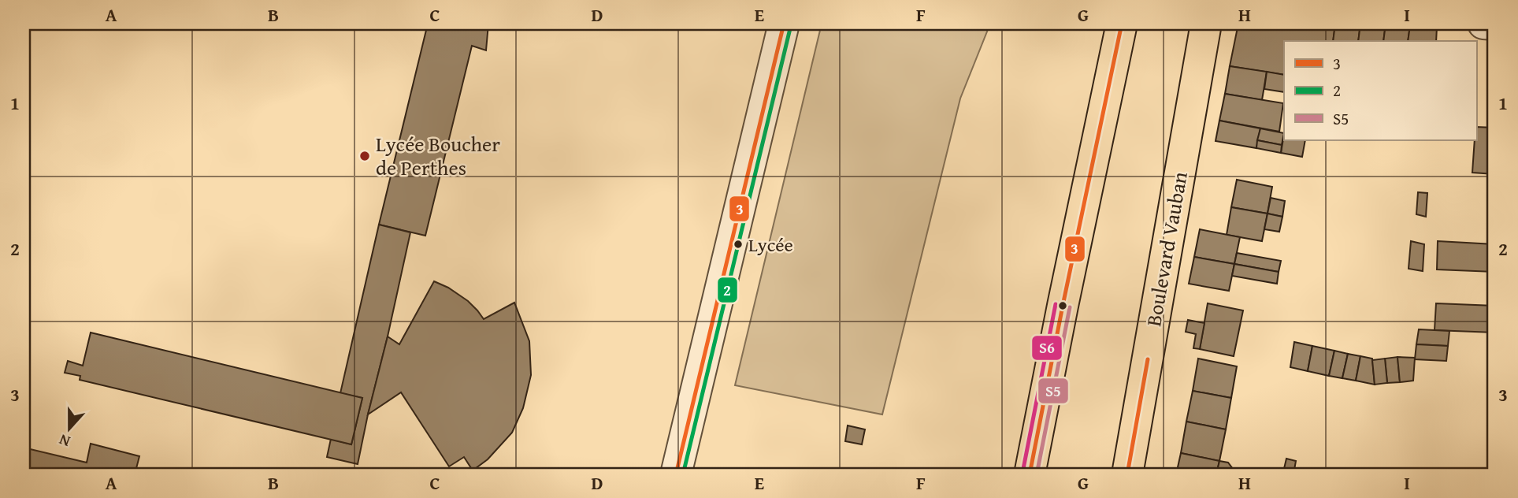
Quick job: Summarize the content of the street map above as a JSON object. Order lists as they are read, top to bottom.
{
  "streets": {
    "main road": ["Boulevard Vauban"]
  },
  "places": ["Lycée Boucher de Perthes", "Lycée"],
  "lines": [
    "transit line 3",
    "transit line 2",
    "transit line S6",
    "transit line S5"
  ],
  "legend": ["3", "2", "S5"],
  "north": "bottom",
  "grid": {
    "columns": [
      "A",
      "B",
      "C",
      "D",
      "E",
      "F",
      "G",
      "H",
      "I"
    ],
    "rows": ["1", "2", "3"]
  }
}
